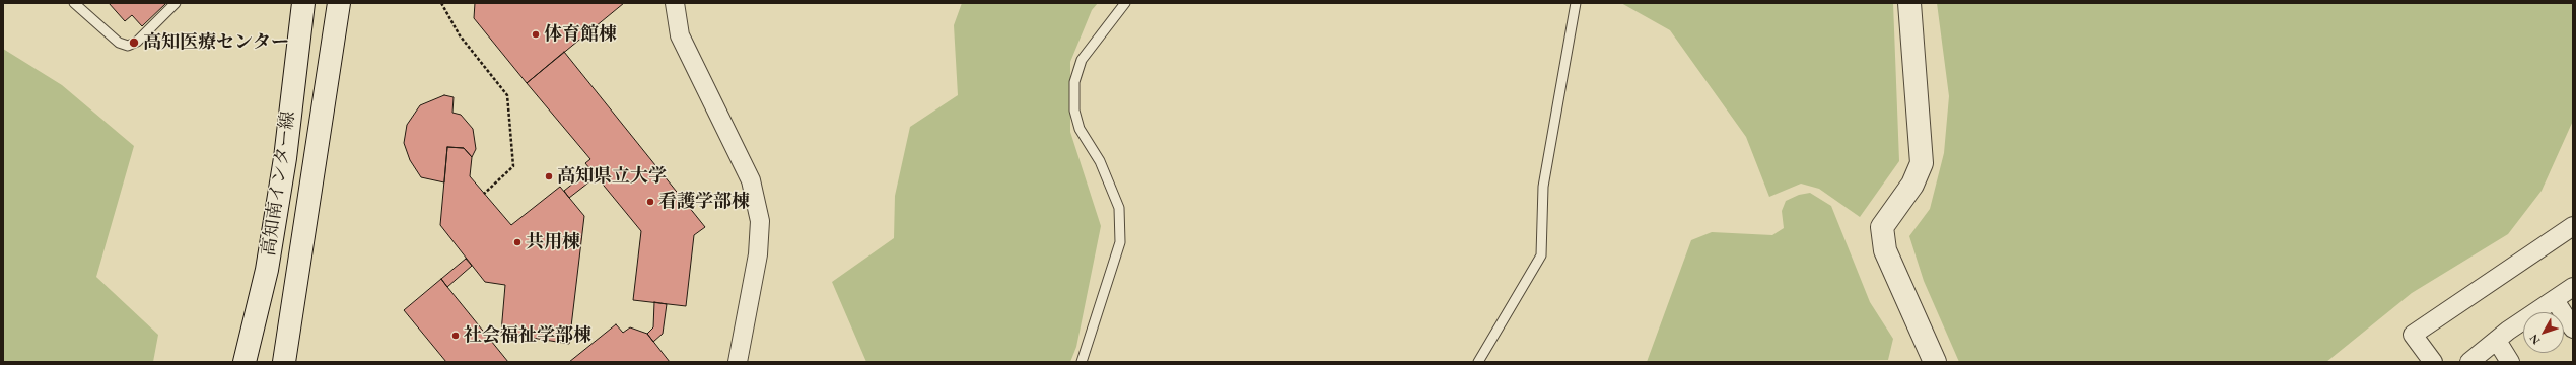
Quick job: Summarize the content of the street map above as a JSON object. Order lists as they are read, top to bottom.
{
  "streets": {
    "main road": ["高知南インター線"]
  },
  "places": [
    "体育館棟",
    "高知医療センター",
    "高知県立大学",
    "看護学部棟",
    "共用棟",
    "社会福祉学部棟"
  ],
  "north": "bottom left"
}
